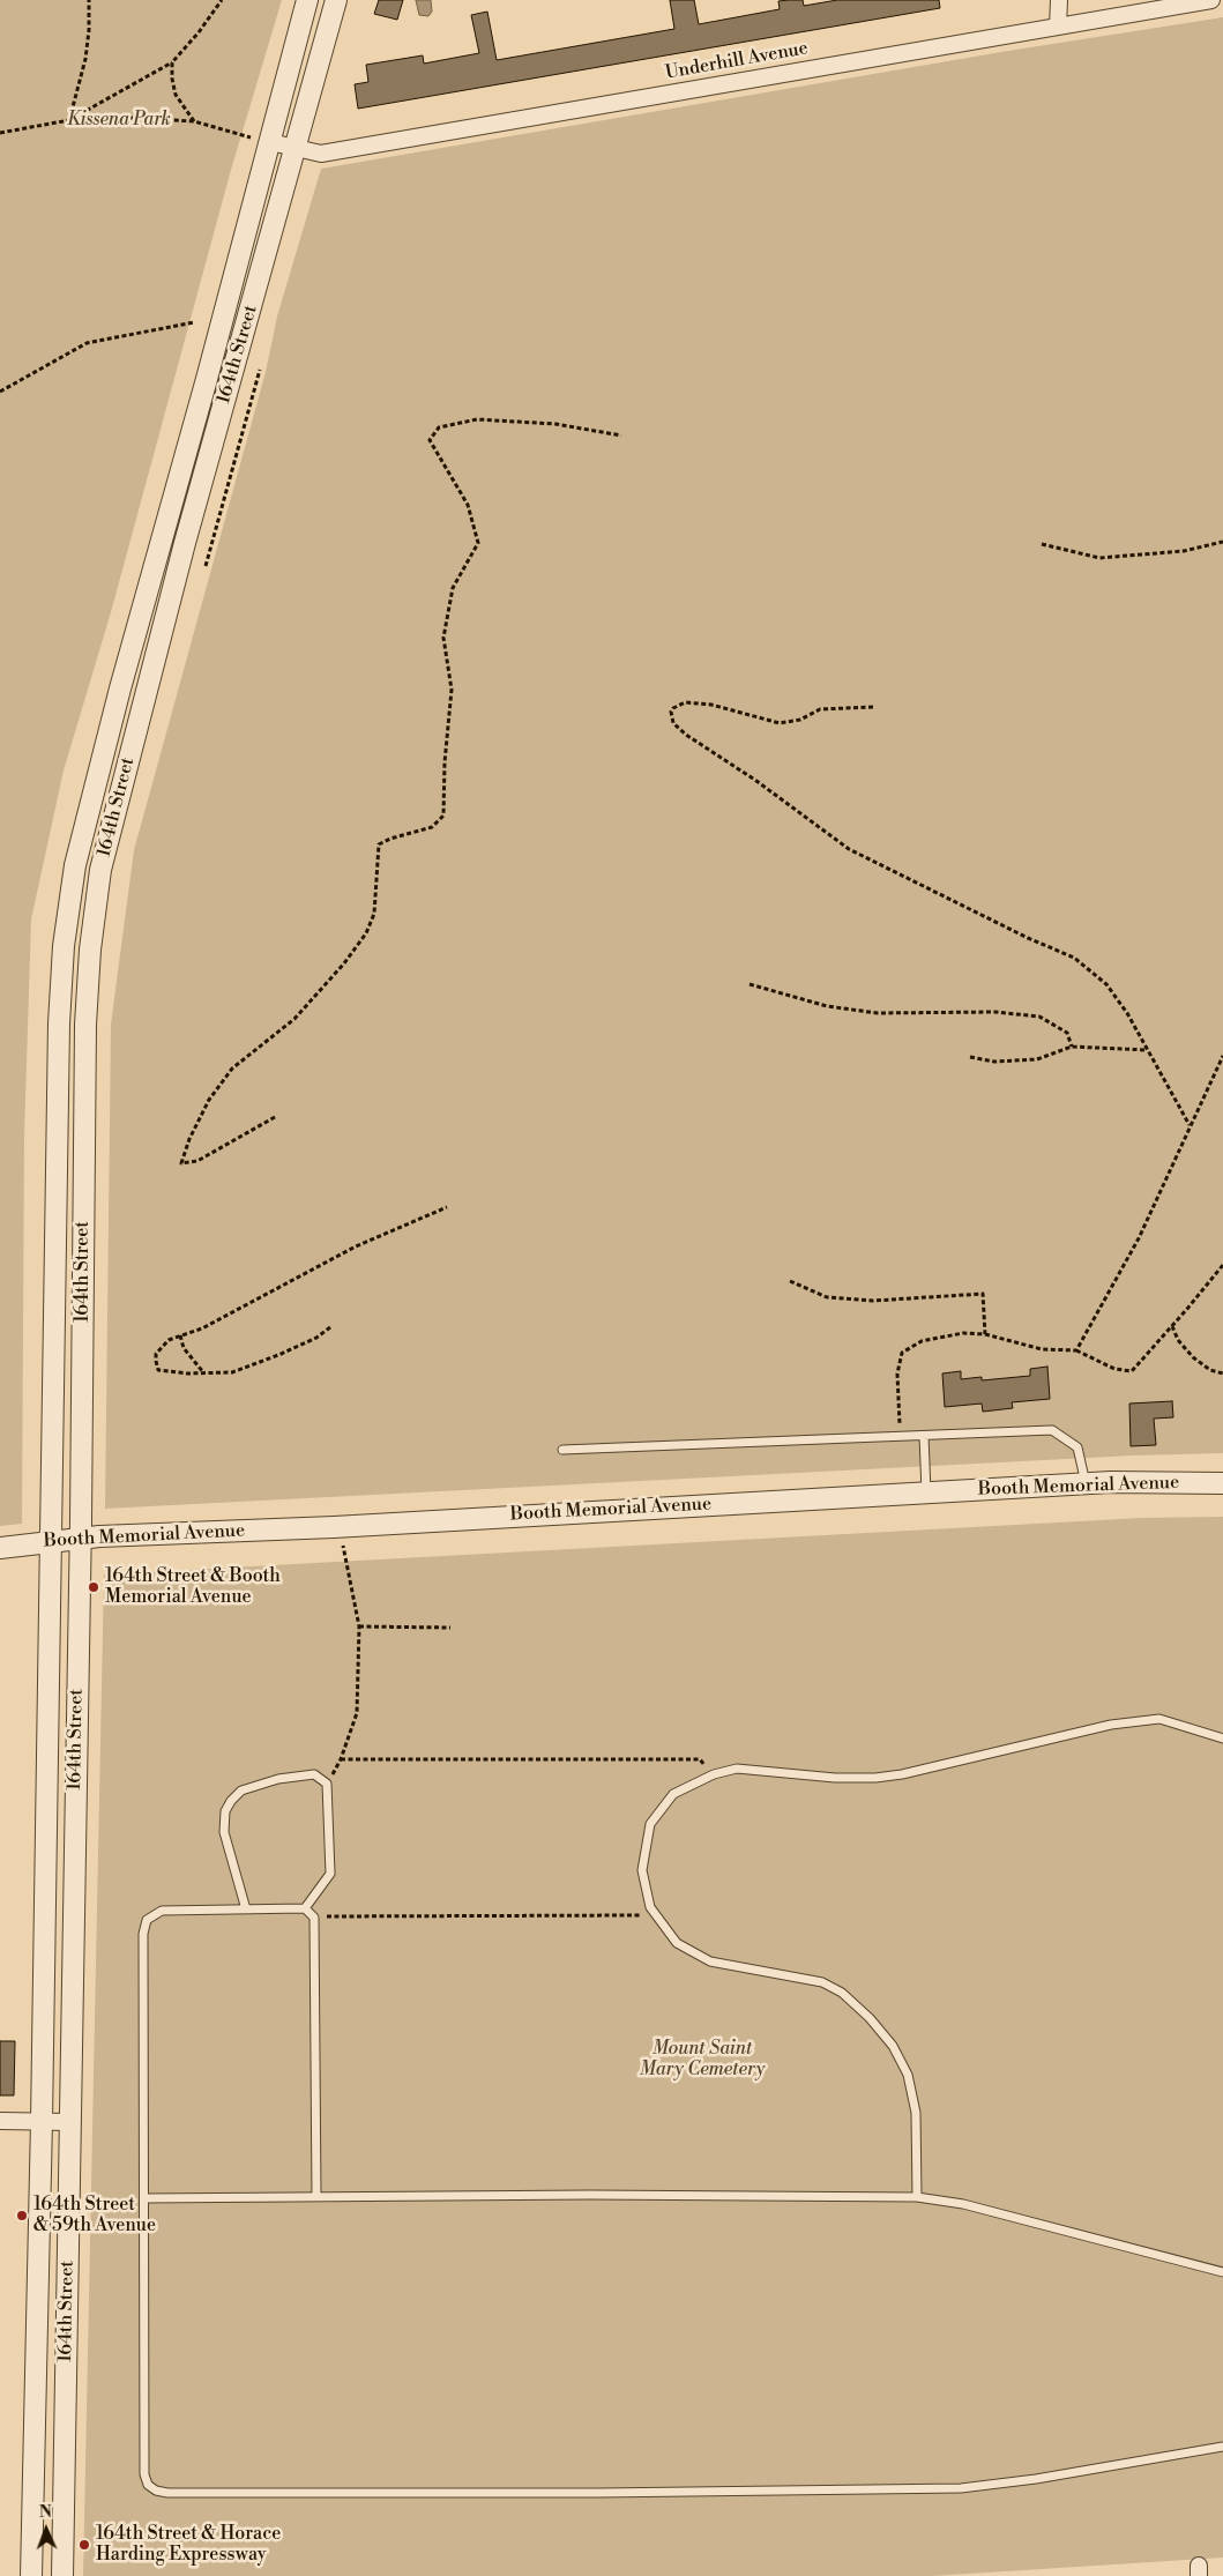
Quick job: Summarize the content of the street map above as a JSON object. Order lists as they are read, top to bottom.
{
  "streets": {
    "street": ["Underhill Avenue", "164th Street", "Booth Memorial Avenue"]
  },
  "crossings": [
    ["Underhill Avenue", "164th Street"],
    ["164th Street", "Booth Memorial Avenue"]
  ],
  "parks": ["Kissena Park", "Mount Saint Mary Cemetery"],
  "places": ["164th Street & Booth Memorial Avenue", "164th Street & 59th Avenue", "164th Street & Horace Harding Expressway"],
  "north": "top"
}
